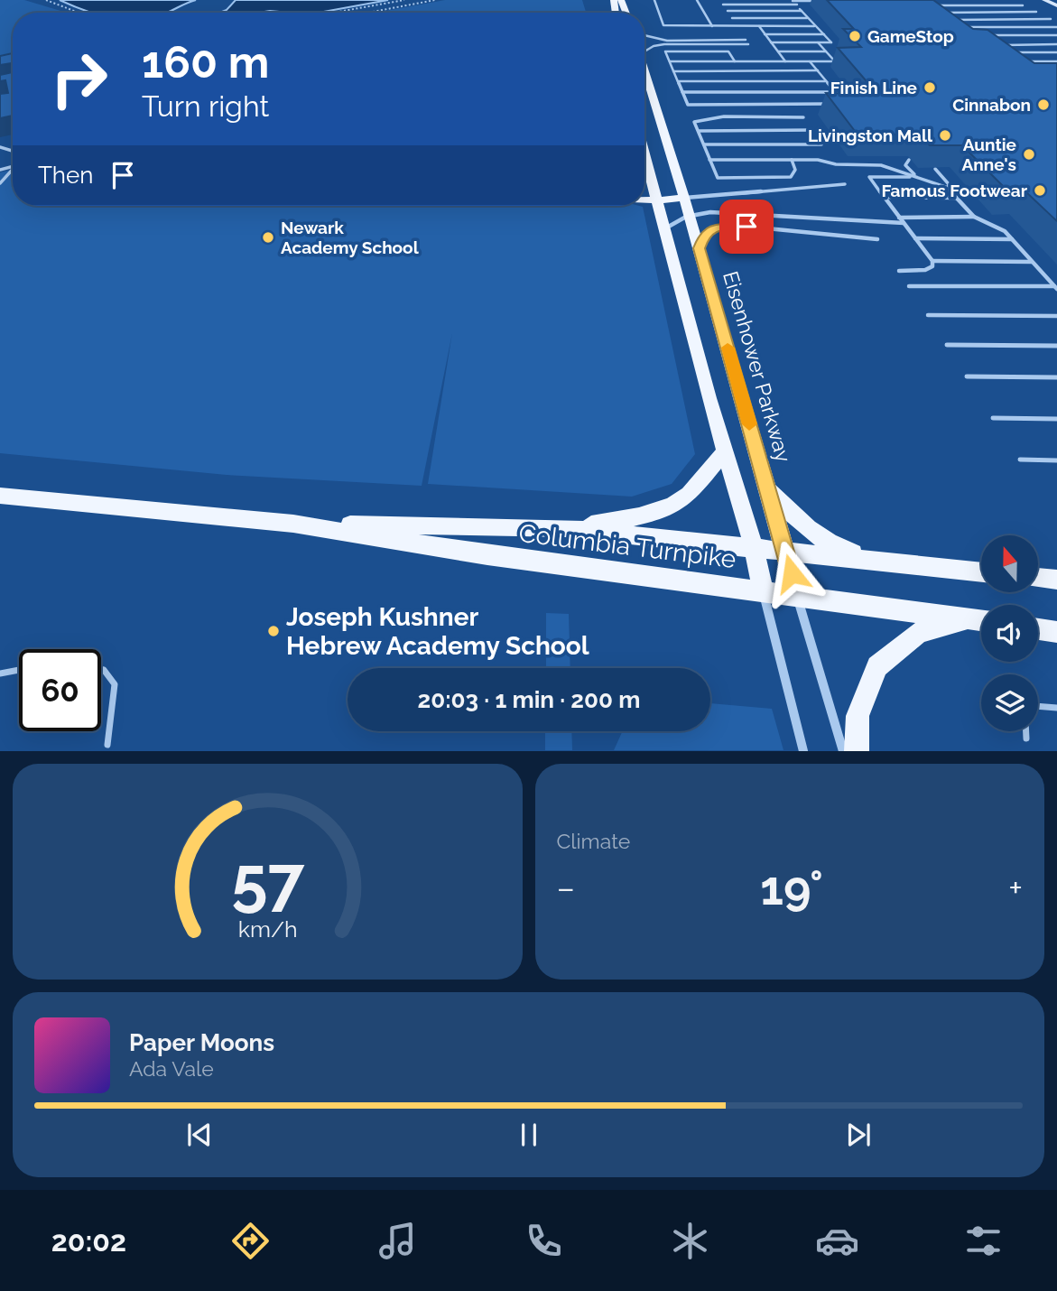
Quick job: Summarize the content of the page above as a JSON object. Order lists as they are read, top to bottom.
{
  "streets": {
    "main road": ["Eisenhower Parkway", "Columbia Turnpike"]
  },
  "crossings": [
    ["Eisenhower Parkway", "Columbia Turnpike"]
  ],
  "places": [
    "GameStop",
    "Finish Line",
    "Cinnabon",
    "Livingston Mall",
    "Auntie Anne's",
    "Famous Footwear",
    "Newark Academy School",
    "Joseph Kushner Hebrew Academy School"
  ],
  "north": "top",
  "page": {
    "turn": ["160 m", "Turn right"],
    "then": "Then",
    "limit": "60",
    "trip": "20:03 · 1 min · 200 m",
    "tile": "Climate",
    "heat": ["−", "19°", "+"],
    "song": ["Paper Moons", "Ada Vale"],
    "tabs": "20:02",
    "gauge": ["57", "km/h"]
  }
}
